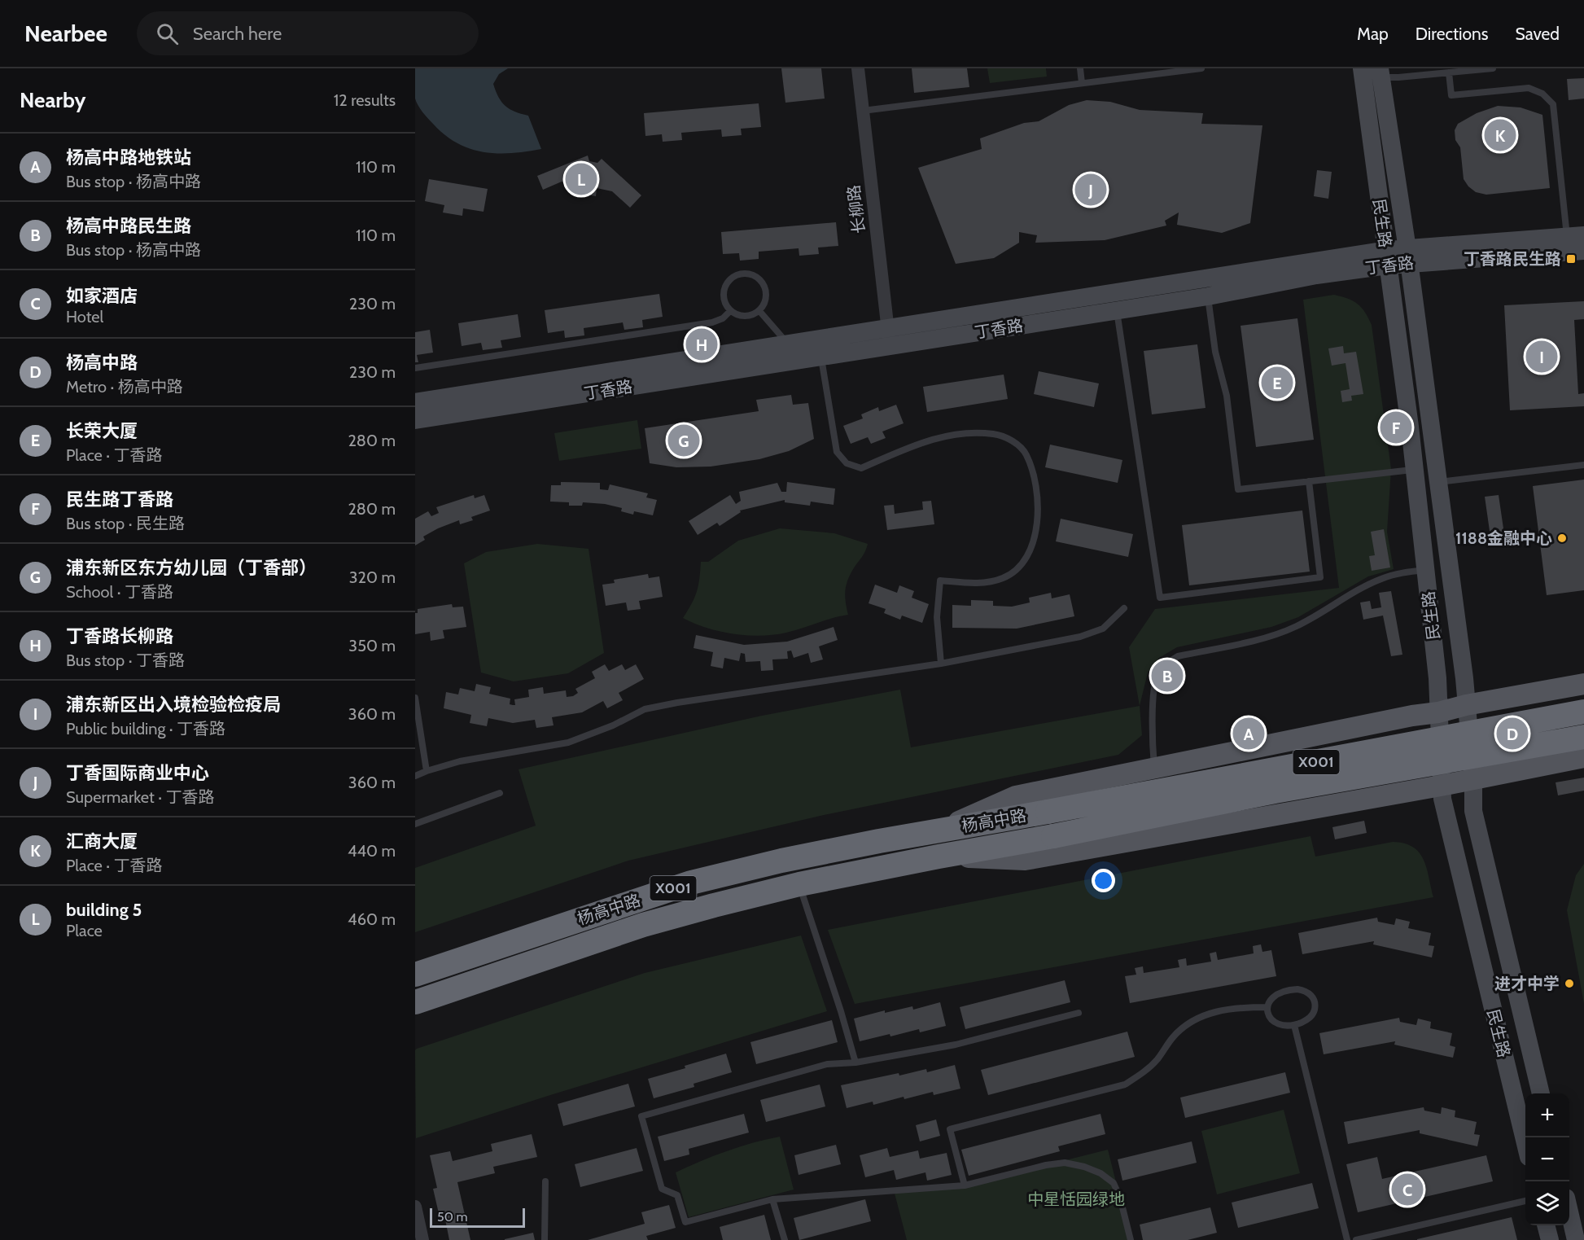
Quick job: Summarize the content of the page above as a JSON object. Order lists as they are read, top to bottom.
{
  "streets": {
    "highway": ["X001", "杨高中路"],
    "street": ["长柳路", "民生路", "丁香路"]
  },
  "crossings": [
    ["长柳路", "丁香路"],
    ["民生路", "丁香路"],
    ["民生路", "X001"],
    ["民生路", "杨高中路"],
    ["X001", "杨高中路"]
  ],
  "parks": ["中星恬园绿地"],
  "places": {
    "transit": ["丁香路民生路"],
    "other": ["1188金融中心", "进才中学"]
  },
  "scale_bar": "50 m",
  "page": {
    "header": "Nearbee",
    "search": "Search here",
    "nav": ["Map", "Directions", "Saved"],
    "heading": ["Nearby", "12 results"],
    "pins": [
      "K",
      "L",
      "J",
      "H",
      "I",
      "E",
      "F",
      "G",
      "B",
      "A",
      "D",
      "C"
    ],
    "list": [
      {
        "mark": "A",
        "name": "杨高中路地铁站",
        "note": "Bus stop · 杨高中路",
        "value": "110 m"
      },
      {
        "mark": "B",
        "name": "杨高中路民生路",
        "note": "Bus stop · 杨高中路",
        "value": "110 m"
      },
      {
        "mark": "C",
        "name": "如家酒店",
        "note": "Hotel",
        "value": "230 m"
      },
      {
        "mark": "D",
        "name": "杨高中路",
        "note": "Metro · 杨高中路",
        "value": "230 m"
      },
      {
        "mark": "E",
        "name": "长荣大厦",
        "note": "Place · 丁香路",
        "value": "280 m"
      },
      {
        "mark": "F",
        "name": "民生路丁香路",
        "note": "Bus stop · 民生路",
        "value": "280 m"
      },
      {
        "mark": "G",
        "name": "浦东新区东方幼儿园（丁香部）",
        "note": "School · 丁香路",
        "value": "320 m"
      },
      {
        "mark": "H",
        "name": "丁香路长柳路",
        "note": "Bus stop · 丁香路",
        "value": "350 m"
      },
      {
        "mark": "I",
        "name": "浦东新区出入境检验检疫局",
        "note": "Public building · 丁香路",
        "value": "360 m"
      },
      {
        "mark": "J",
        "name": "丁香国际商业中心",
        "note": "Supermarket · 丁香路",
        "value": "360 m"
      },
      {
        "mark": "K",
        "name": "汇商大厦",
        "note": "Place · 丁香路",
        "value": "440 m"
      },
      {
        "mark": "L",
        "name": "building 5",
        "note": "Place",
        "value": "460 m"
      }
    ],
    "map_buttons": ["+", "−"],
    "scale": "50 m"
  }
}
